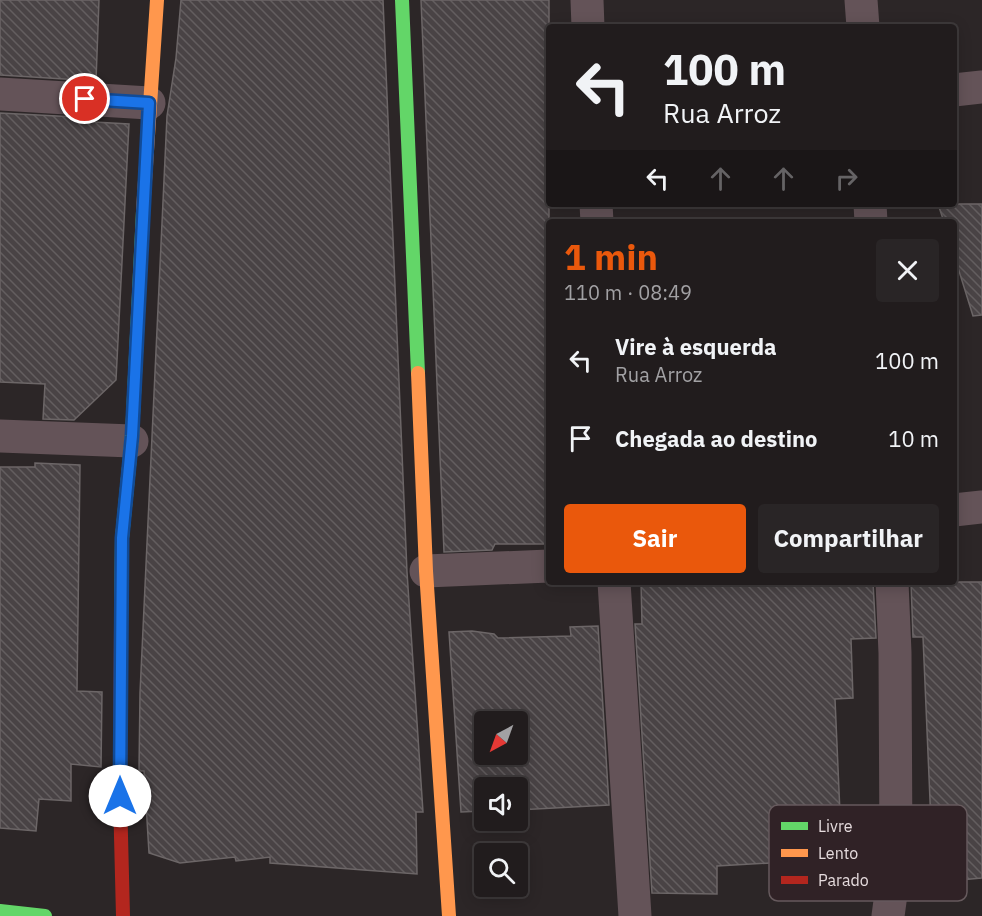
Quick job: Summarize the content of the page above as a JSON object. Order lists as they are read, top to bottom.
{
  "legend": ["Livre", "Lento", "Parado"],
  "north": "bottom left",
  "page": {
    "turn": ["100 m", "Rua Arroz"],
    "heading": ["1 min", "110 m · 08:49"],
    "list": [
      {
        "name": "Vire à esquerda",
        "note": "Rua Arroz",
        "value": "100 m"
      },
      {
        "name": "Chegada ao destino",
        "value": "10 m"
      }
    ],
    "buttons": ["Sair", "Compartilhar"]
  }
}
